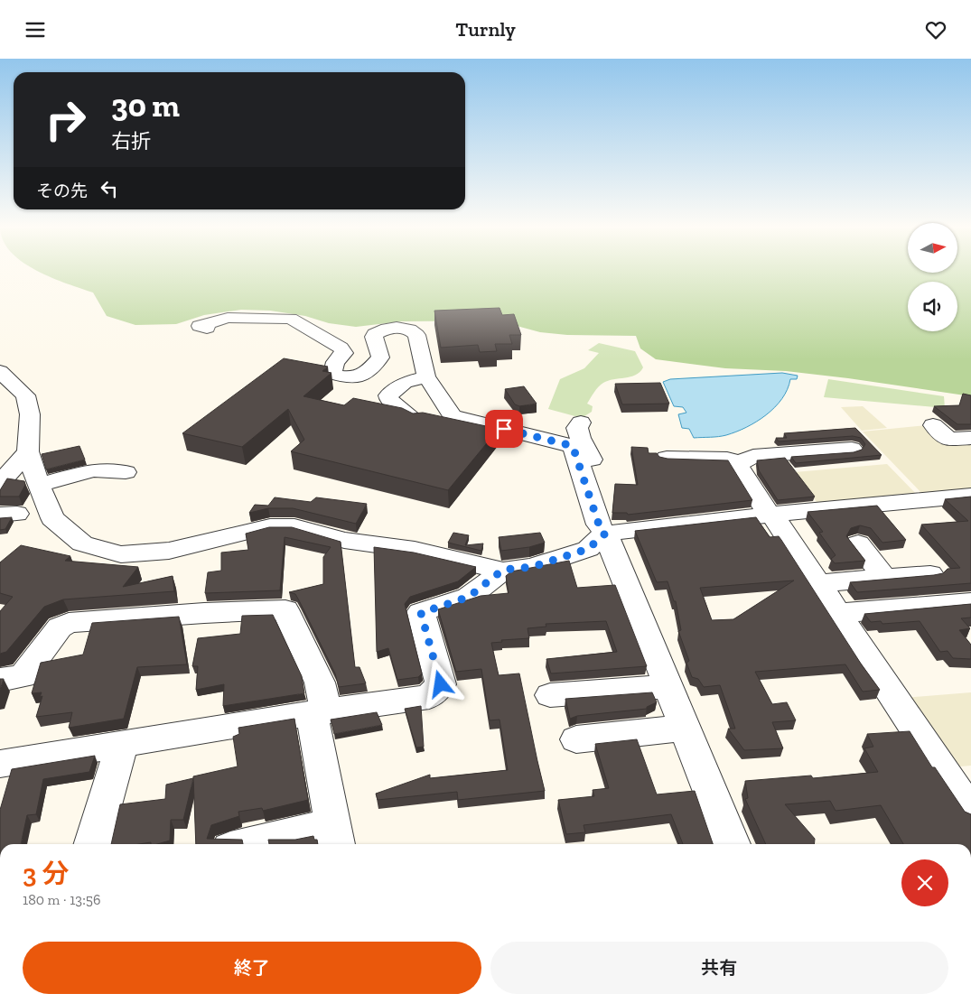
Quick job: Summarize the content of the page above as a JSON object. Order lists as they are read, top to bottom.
{
  "north": "right",
  "page": {
    "header": "Turnly",
    "turn": ["30 m", "右折"],
    "then": "その先",
    "heading": ["3 分", "180 m · 13:56"],
    "buttons": ["終了", "共有"]
  }
}
